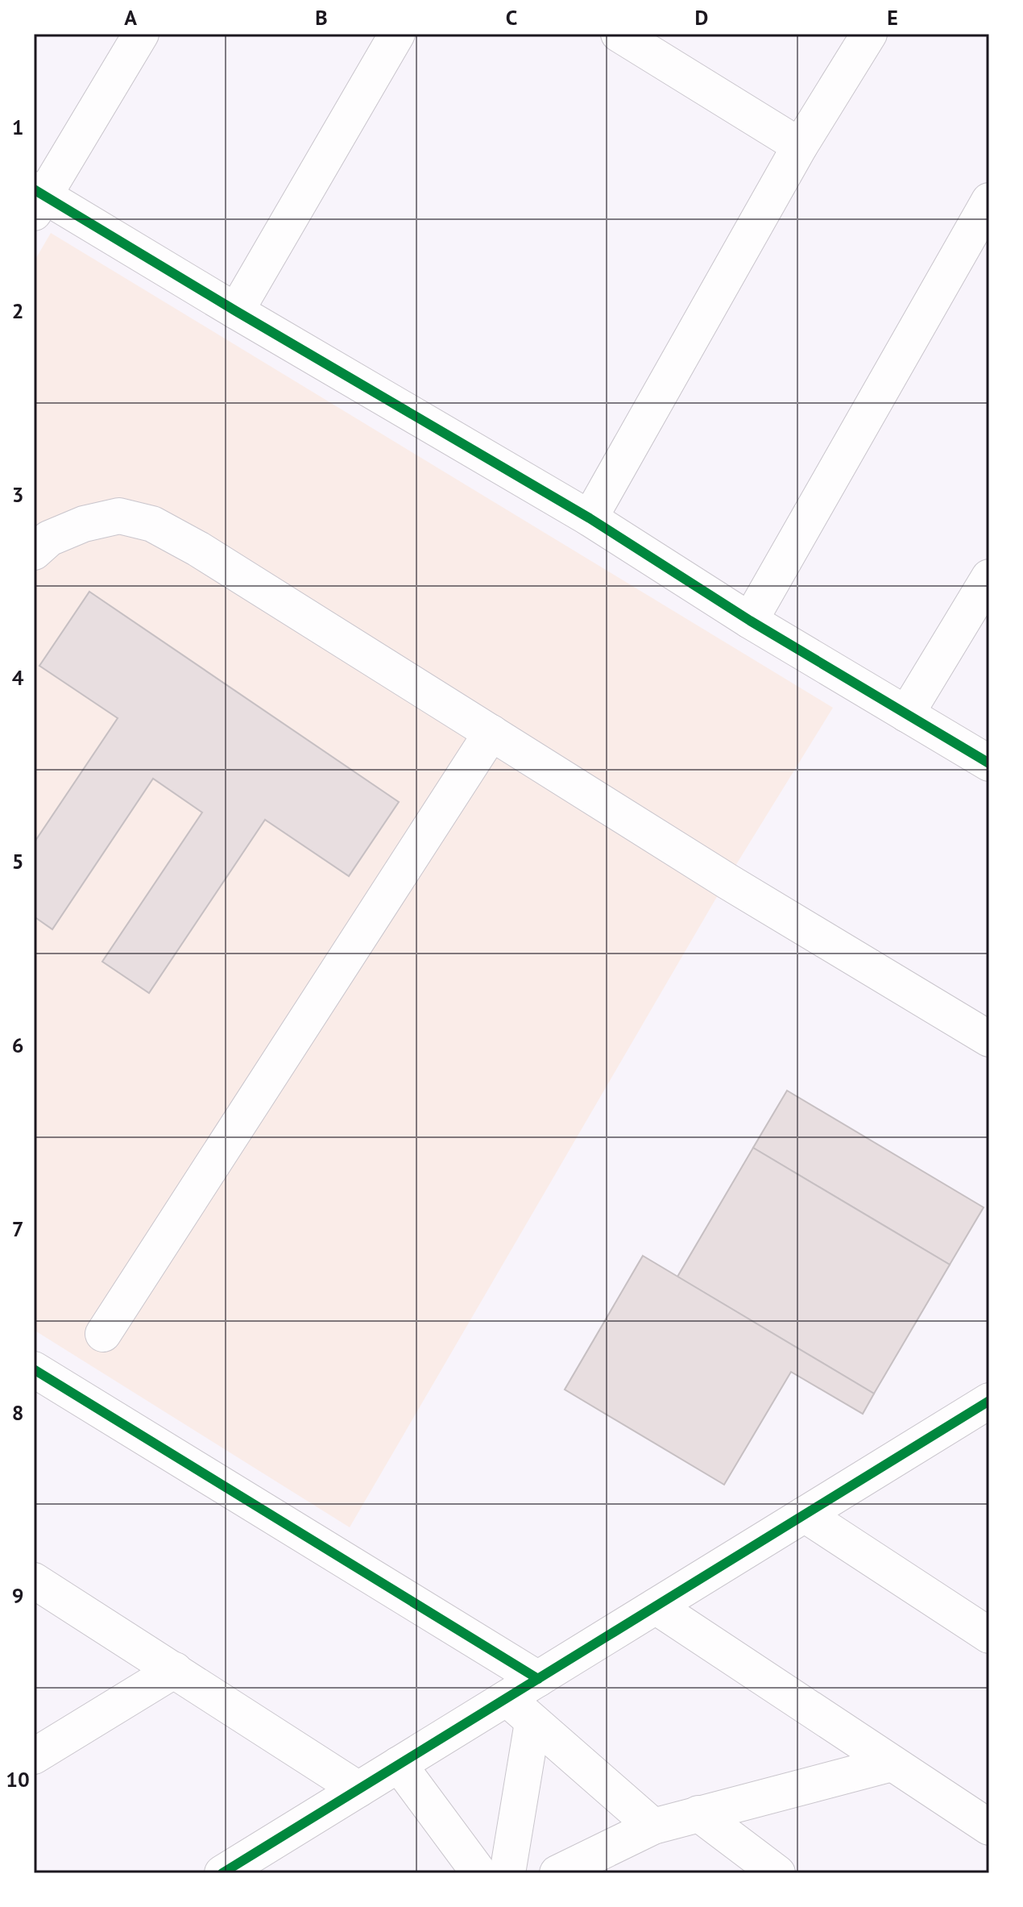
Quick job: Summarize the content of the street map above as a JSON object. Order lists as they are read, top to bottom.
{
  "grid": {
    "columns": [
      "A",
      "B",
      "C",
      "D",
      "E"
    ],
    "rows": [
      "1",
      "2",
      "3",
      "4",
      "5",
      "6",
      "7",
      "8",
      "9",
      "10"
    ]
  }
}
